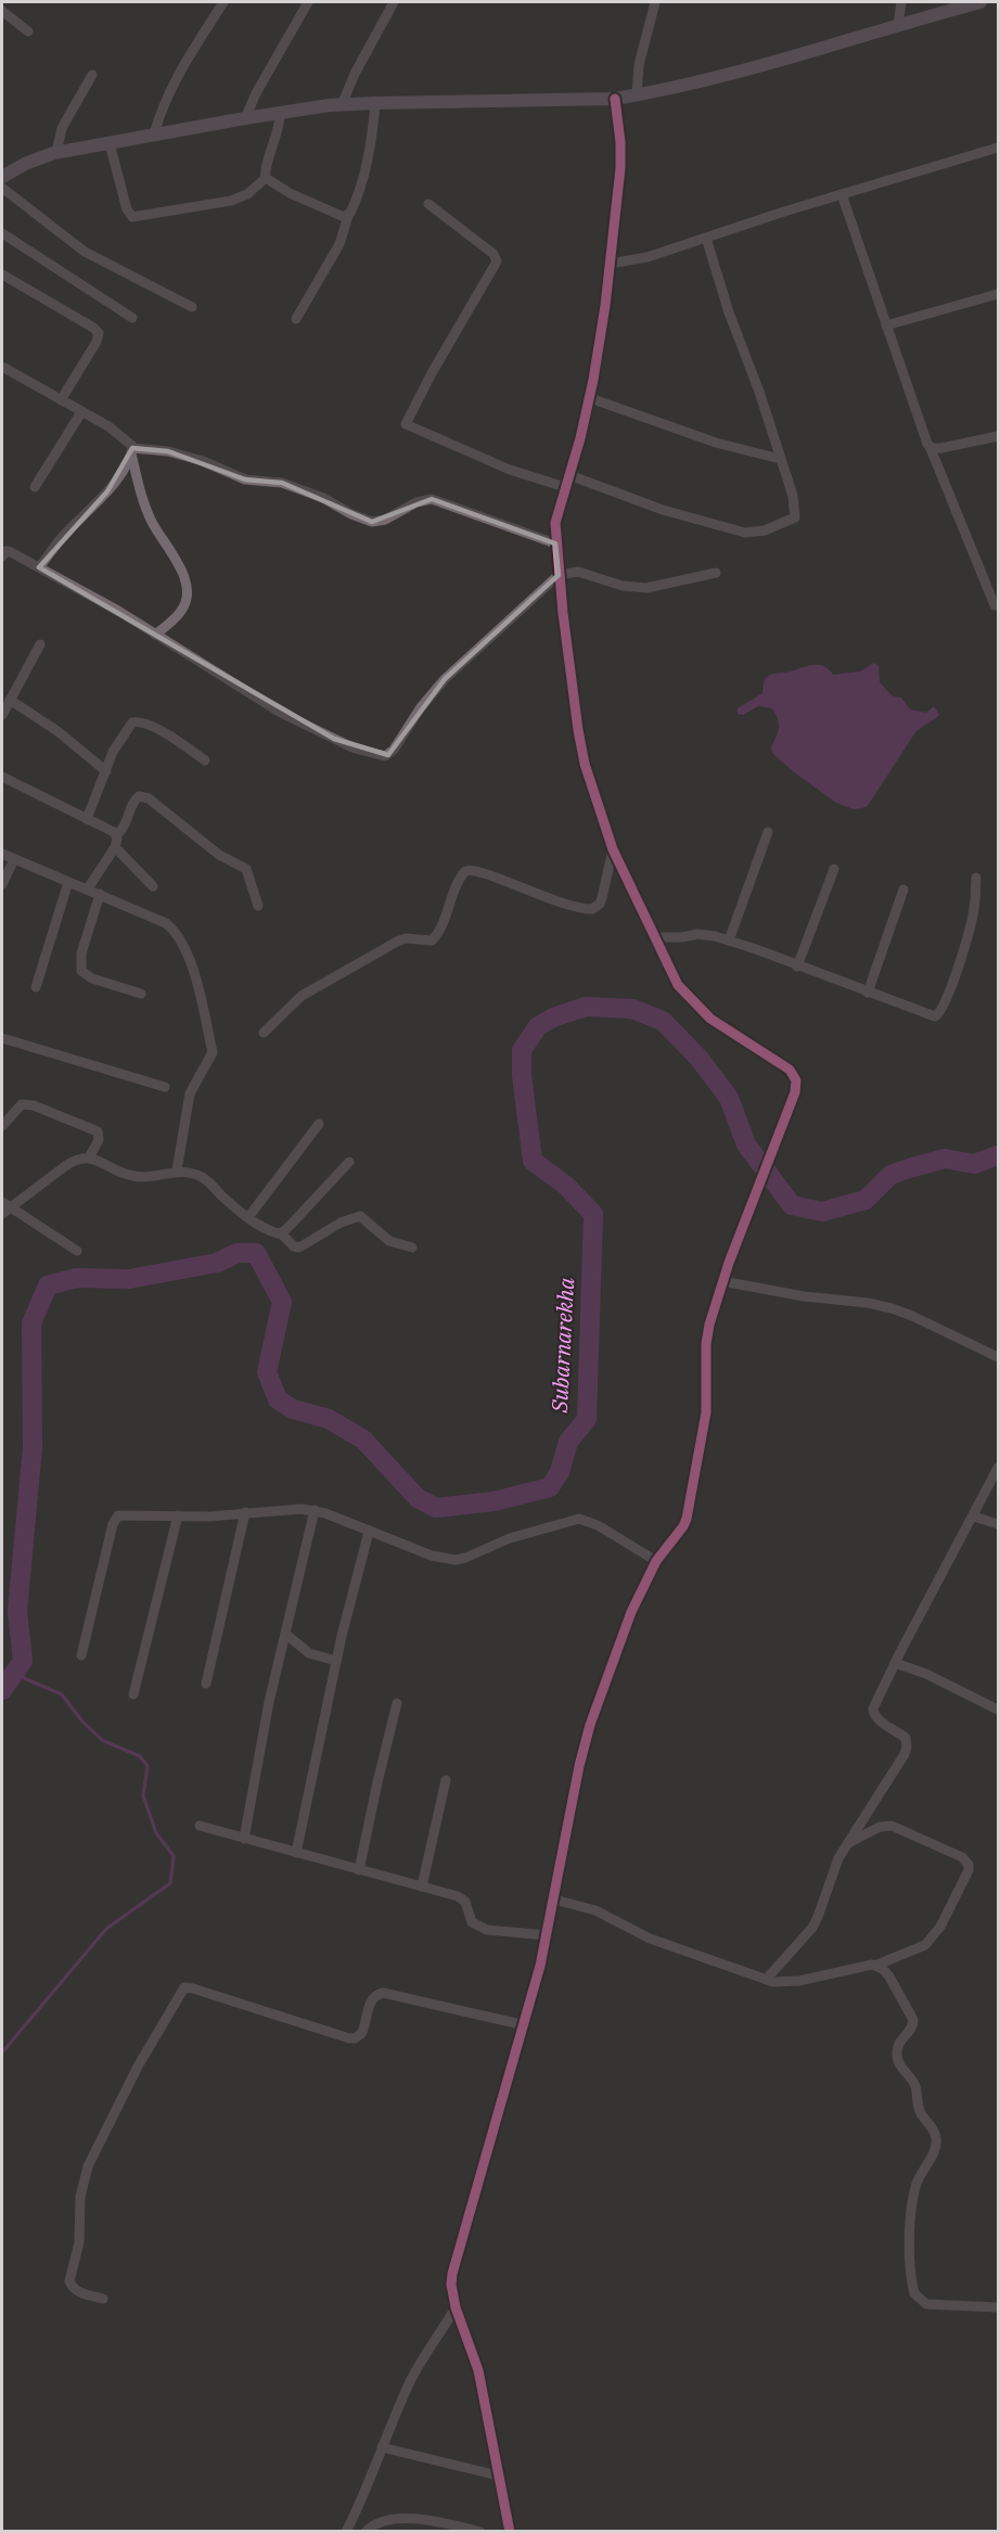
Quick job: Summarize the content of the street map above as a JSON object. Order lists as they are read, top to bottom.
{
  "water": ["Subarnarekha"]
}
